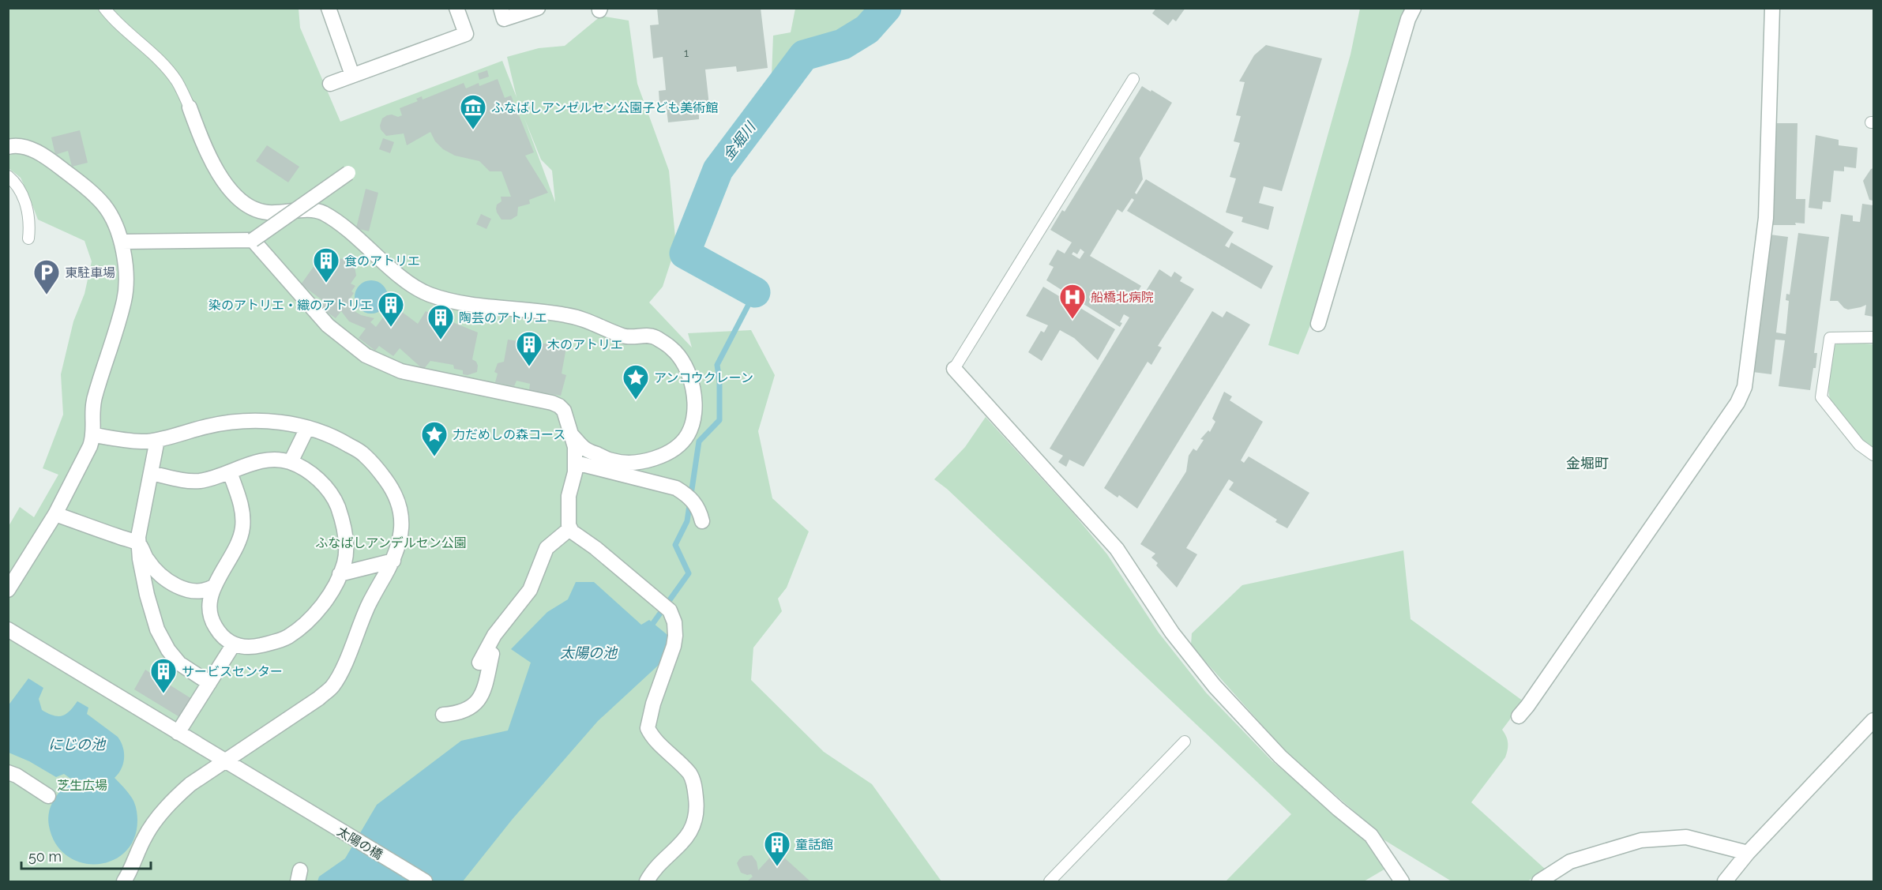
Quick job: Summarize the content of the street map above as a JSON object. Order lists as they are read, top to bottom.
{
  "streets": {
    "street": ["太陽の橋"]
  },
  "districts": ["金堀町"],
  "water": ["金堀川", "太陽の池", "にじの池"],
  "parks": ["ふなばしアンデルセン公園", "芝生広場"],
  "places": {
    "museum": ["ふなばしアンゼルセン公園子ども美術館"],
    "building": [
      "食のアトリエ",
      "染のアトリエ・織のアトリエ",
      "陶芸のアトリエ",
      "木のアトリエ",
      "サービスセンター",
      "童話館"
    ],
    "parking": ["東駐車場"],
    "hospital": ["船橋北病院"],
    "place": ["アンコウクレーン", "力だめしの森コース"]
  },
  "house_numbers": ["1"],
  "scale_bar": "50 m"
}
